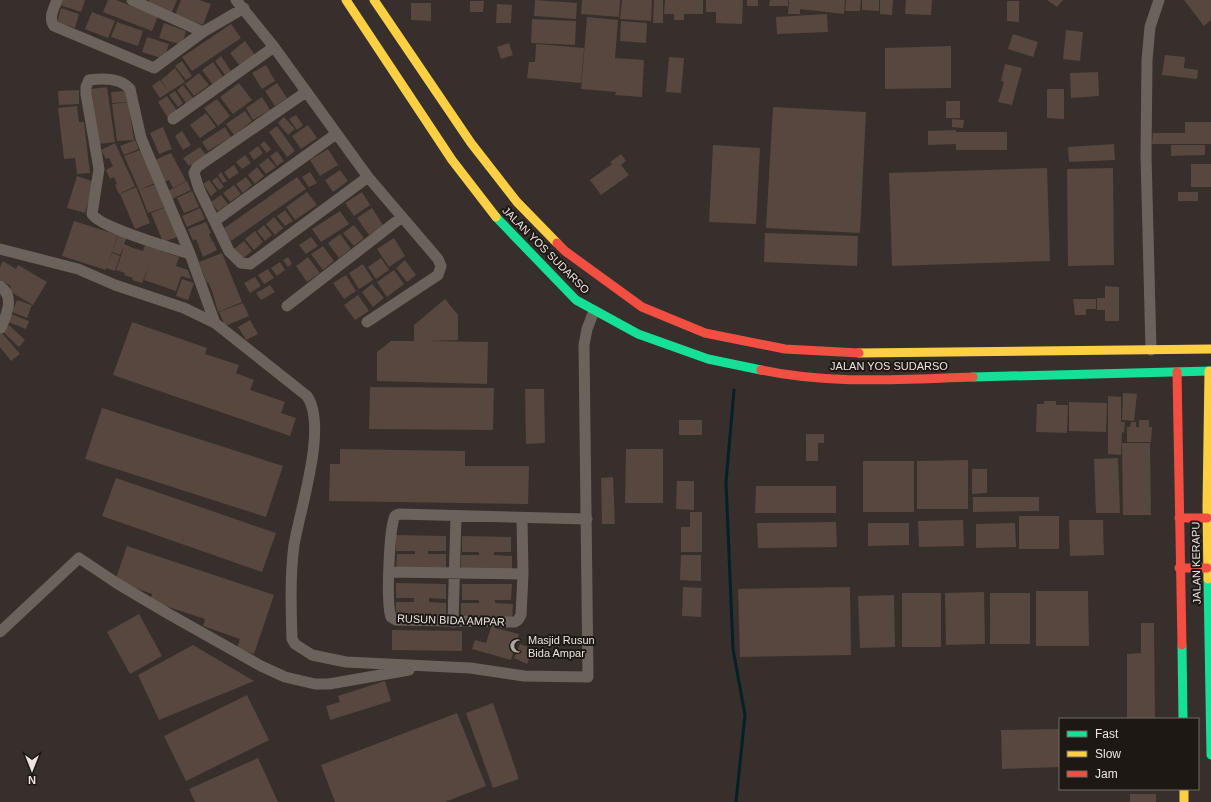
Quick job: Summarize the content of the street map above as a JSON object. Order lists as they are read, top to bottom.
{
  "streets": {
    "main road": ["JALAN YOS SUDARSO", "JALAN KERAPU"],
    "street": ["RUSUN BIDA AMPAR"]
  },
  "crossings": [
    ["JALAN YOS SUDARSO", "JALAN KERAPU"]
  ],
  "places": {
    "mosque": ["Masjid Rusun Bida Ampar"]
  },
  "legend": ["Fast", "Slow", "Jam"],
  "north": "bottom"
}
